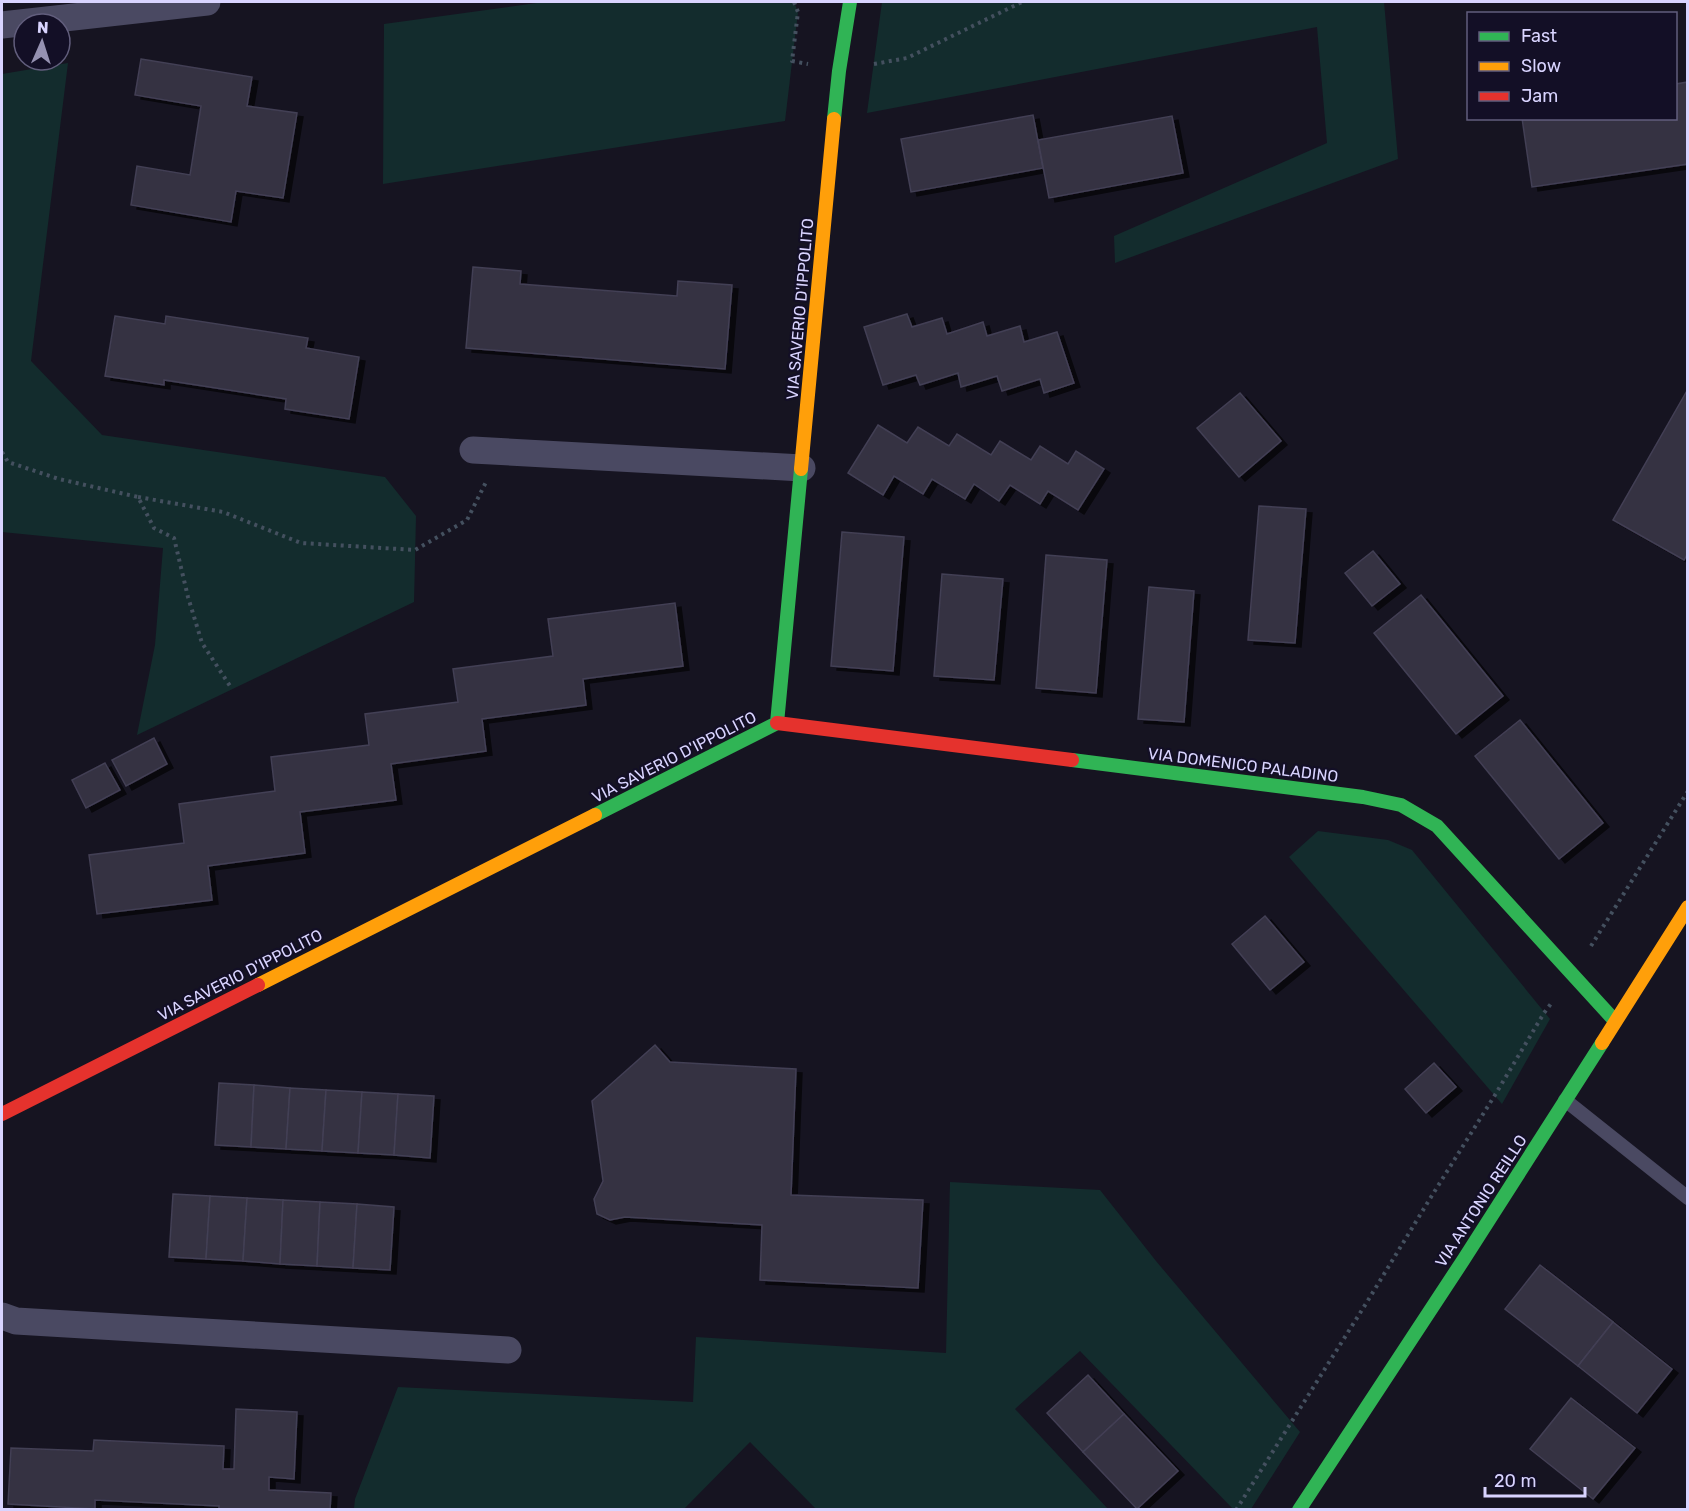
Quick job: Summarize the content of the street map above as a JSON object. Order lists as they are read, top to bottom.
{
  "streets": {
    "street": ["VIA SAVERIO D'IPPOLITO", "VIA DOMENICO PALADINO", "VIA ANTONIO REILLO"]
  },
  "crossings": [
    ["VIA SAVERIO D'IPPOLITO", "VIA DOMENICO PALADINO"],
    ["VIA DOMENICO PALADINO", "VIA ANTONIO REILLO"]
  ],
  "legend": ["Fast", "Slow", "Jam"],
  "scale_bar": "20 m",
  "north": "top"
}
